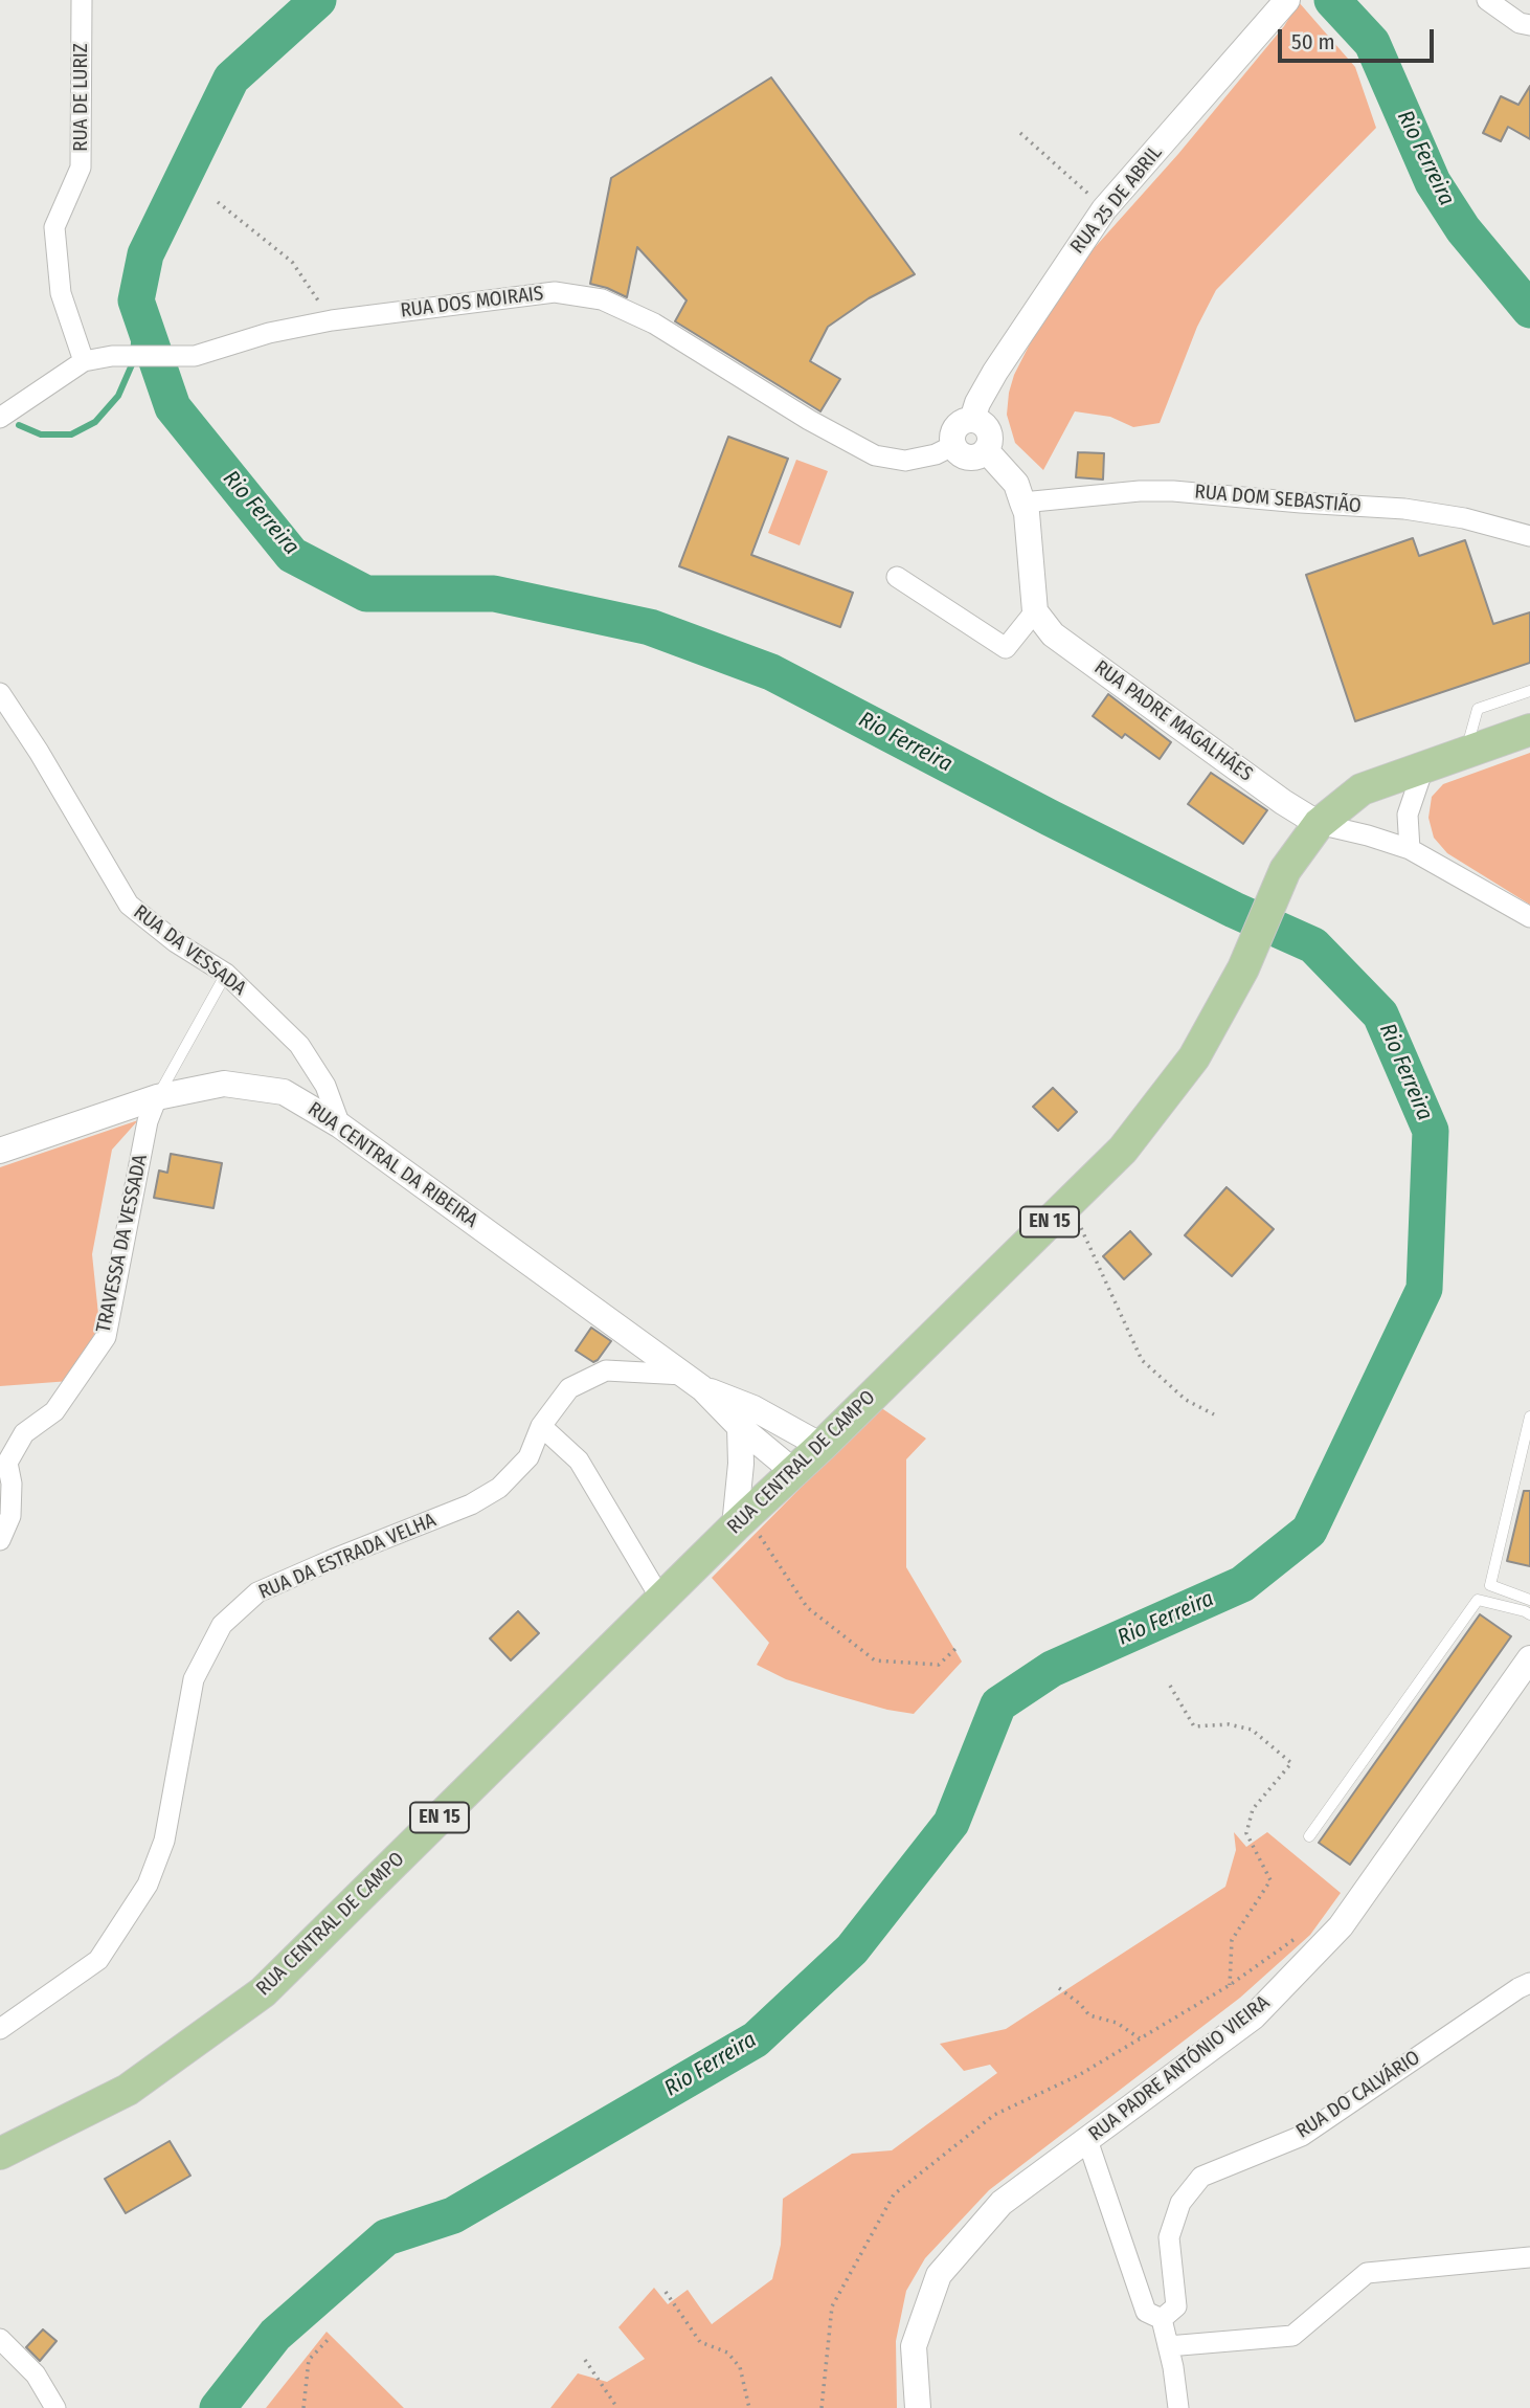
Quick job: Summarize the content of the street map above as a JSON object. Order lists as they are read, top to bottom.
{
  "streets": {
    "main road": ["EN 15", "RUA CENTRAL DE CAMPO"],
    "street": [
      "RUA DE LURIZ",
      "RUA 25 DE ABRIL",
      "RUA DOS MOIRAIS",
      "RUA DOM SEBASTIÃO",
      "RUA PADRE MAGALHÃES",
      "RUA DA VESSADA",
      "RUA CENTRAL DA RIBEIRA",
      "TRAVESSA DA VESSADA",
      "RUA DA ESTRADA VELHA",
      "RUA PADRE ANTÓNIO VIEIRA",
      "RUA DO CALVÁRIO"
    ]
  },
  "crossings": [
    ["RUA DE LURIZ", "RUA DOS MOIRAIS"],
    ["RUA 25 DE ABRIL", "RUA DOS MOIRAIS"],
    ["RUA PADRE MAGALHÃES", "RUA CENTRAL DE CAMPO"],
    ["RUA DA VESSADA", "RUA CENTRAL DA RIBEIRA"],
    ["RUA DA VESSADA", "TRAVESSA DA VESSADA"],
    ["RUA CENTRAL DA RIBEIRA", "TRAVESSA DA VESSADA"],
    ["RUA CENTRAL DA RIBEIRA", "RUA CENTRAL DE CAMPO"],
    ["RUA CENTRAL DA RIBEIRA", "RUA DA ESTRADA VELHA"]
  ],
  "water": ["Rio Ferreira"],
  "scale_bar": "50 m"
}
